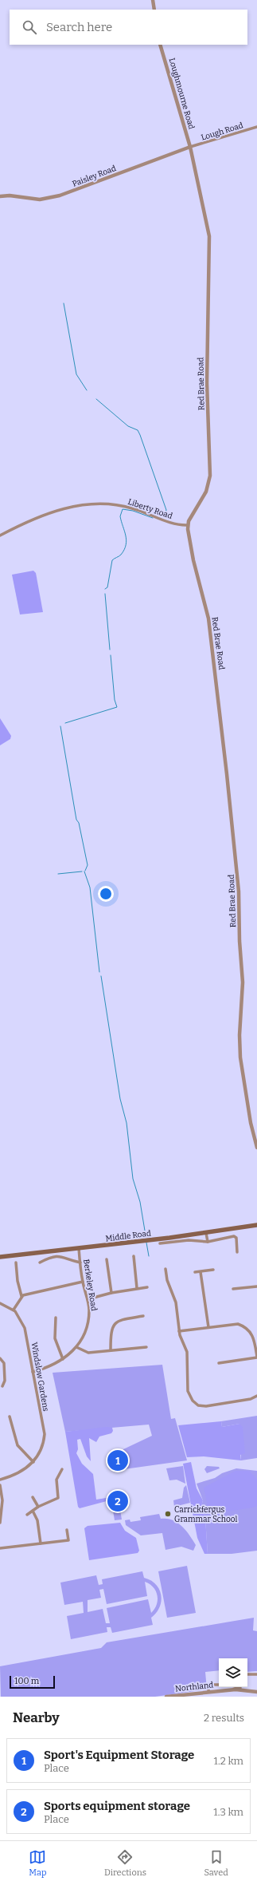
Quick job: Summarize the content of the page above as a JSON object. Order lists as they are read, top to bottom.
{
  "streets": {
    "main road": ["Middle Road"],
    "street": [
      "Loughmourne Road",
      "Lough Road",
      "Paisley Road",
      "Red Brae Road",
      "Liberty Road",
      "Berkeley Road",
      "Windslow Gardens",
      "Northland"
    ]
  },
  "crossings": [
    ["Loughmourne Road", "Lough Road"],
    ["Loughmourne Road", "Paisley Road"],
    ["Loughmourne Road", "Red Brae Road"],
    ["Lough Road", "Paisley Road"],
    ["Lough Road", "Red Brae Road"],
    ["Paisley Road", "Red Brae Road"],
    ["Red Brae Road", "Liberty Road"],
    ["Middle Road", "Berkeley Road"],
    ["Berkeley Road", "Windslow Gardens"]
  ],
  "places": ["Carrickfergus Grammar School"],
  "scale_bar": "100 m",
  "page": {
    "search": "Search here",
    "pins": ["1", "2"],
    "scale": "100 m",
    "heading": ["Nearby", "2 results"],
    "list": [
      {
        "mark": "1",
        "name": "Sport's Equipment Storage",
        "note": "Place",
        "value": "1.2 km"
      },
      {
        "mark": "2",
        "name": "Sports equipment storage",
        "note": "Place",
        "value": "1.3 km"
      }
    ],
    "nav": ["Map", "Directions", "Saved"]
  }
}
